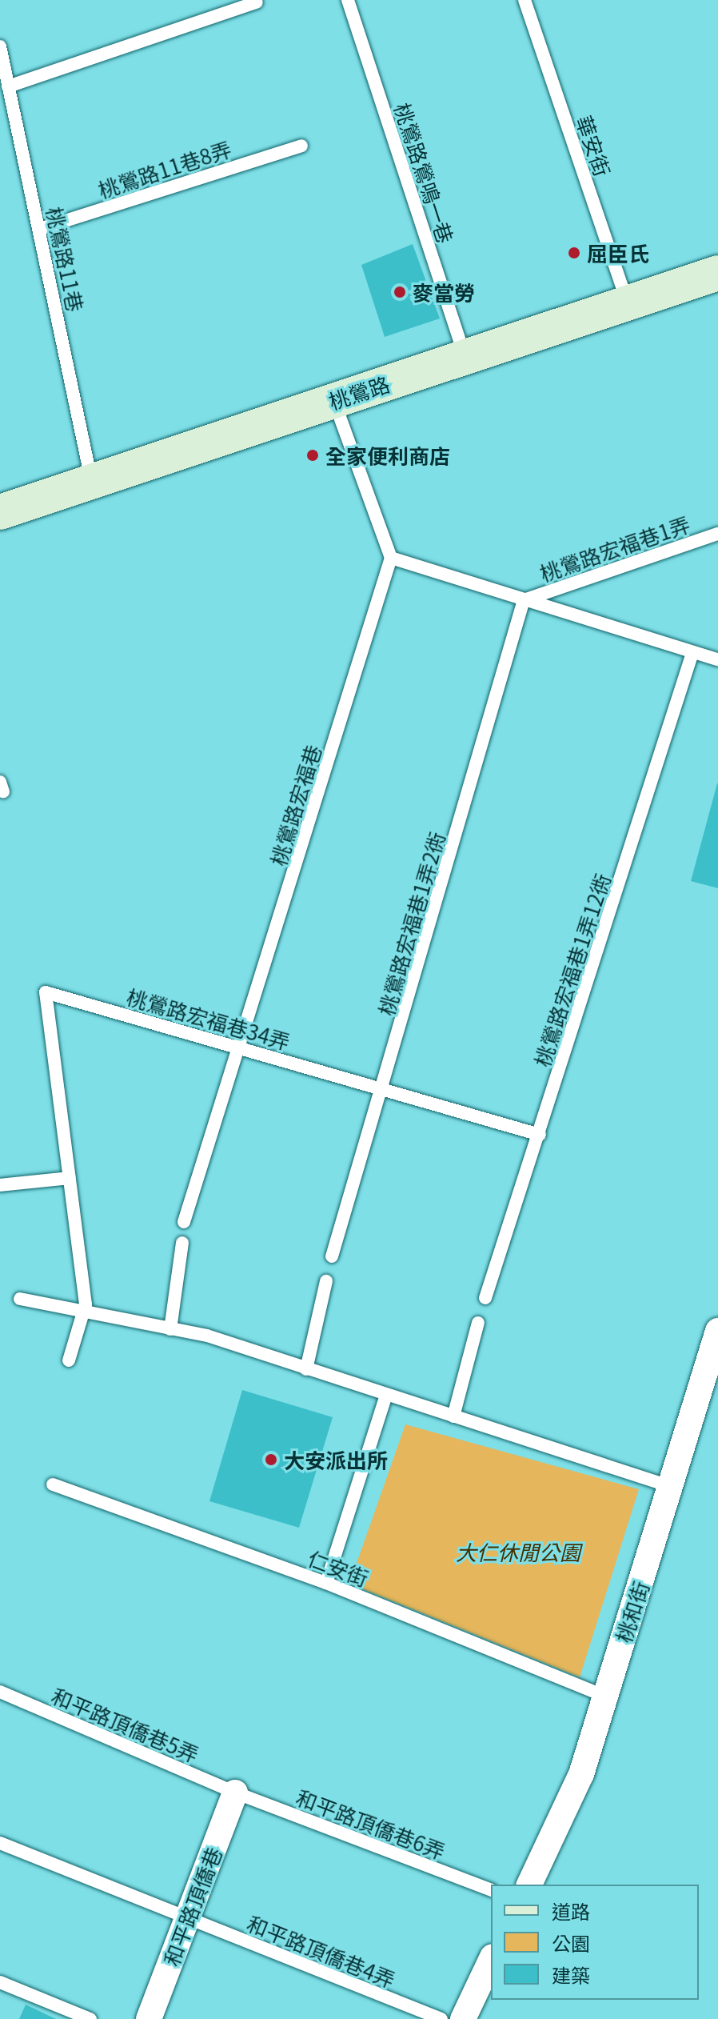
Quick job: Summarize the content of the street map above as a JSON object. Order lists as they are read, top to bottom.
{
  "streets": {
    "main road": ["桃鶯路"],
    "street": ["桃和街", "和平路頂僑巷"],
    "lane": [
      "華安街",
      "桃鶯路11巷8弄",
      "桃鶯路鶯鳴一巷",
      "桃鶯路11巷",
      "桃鶯路宏福巷1弄",
      "桃鶯路宏福巷",
      "桃鶯路宏福巷1弄2衖",
      "桃鶯路宏福巷1弄12衖",
      "桃鶯路宏福巷34弄",
      "仁安街",
      "和平路頂僑巷5弄",
      "和平路頂僑巷6弄",
      "和平路頂僑巷4弄"
    ]
  },
  "crossings": [
    ["華安街", "桃鶯路"],
    ["桃鶯路11巷8弄", "桃鶯路11巷"],
    ["桃鶯路鶯鳴一巷", "桃鶯路"],
    ["桃鶯路11巷", "桃鶯路"],
    ["桃鶯路宏福巷1弄", "桃鶯路宏福巷"],
    ["桃鶯路宏福巷1弄", "桃鶯路宏福巷1弄2衖"],
    ["桃鶯路宏福巷1弄", "桃鶯路宏福巷1弄12衖"],
    ["桃鶯路宏福巷", "桃鶯路宏福巷34弄"],
    ["桃鶯路宏福巷1弄2衖", "桃鶯路宏福巷34弄"],
    ["桃鶯路宏福巷1弄12衖", "桃鶯路宏福巷34弄"],
    ["仁安街", "桃和街"],
    ["和平路頂僑巷5弄", "和平路頂僑巷6弄"],
    ["和平路頂僑巷5弄", "和平路頂僑巷"],
    ["和平路頂僑巷6弄", "和平路頂僑巷"],
    ["和平路頂僑巷", "和平路頂僑巷4弄"]
  ],
  "parks": ["大仁休閒公園"],
  "places": [
    "屈臣氏",
    "麥當勞",
    "全家便利商店",
    "大安派出所"
  ],
  "legend": ["道路", "公園", "建築"]
}
